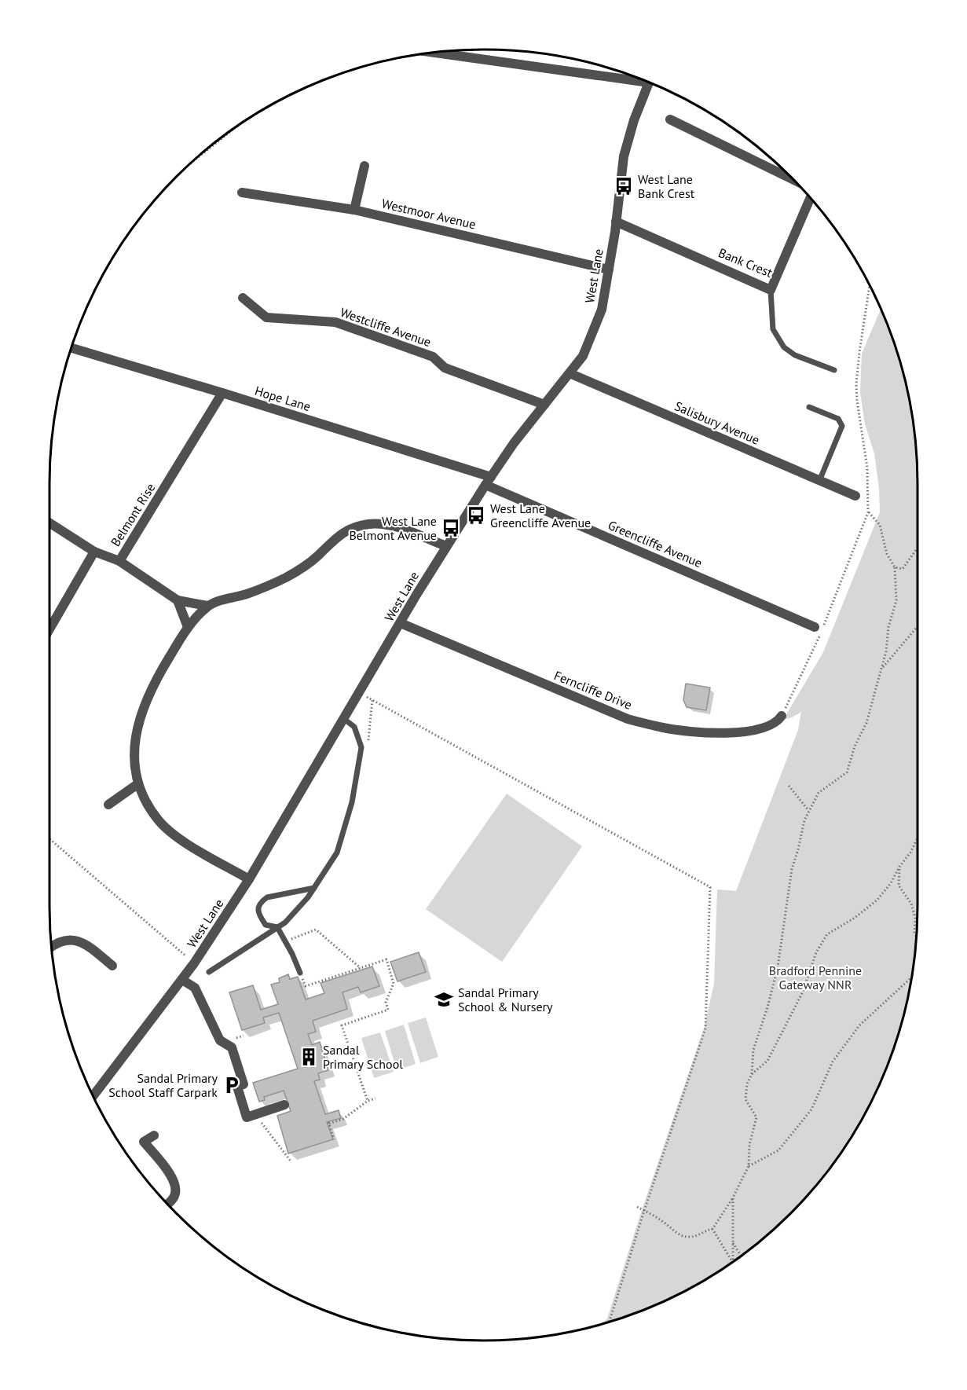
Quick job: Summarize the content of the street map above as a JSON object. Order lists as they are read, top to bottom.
{
  "streets": {
    "street": [
      "Westmoor Avenue",
      "Bank Crest",
      "West Lane",
      "Westcliffe Avenue",
      "Hope Lane",
      "Salisbury Avenue",
      "Belmont Rise",
      "Greencliffe Avenue",
      "Ferncliffe Drive"
    ]
  },
  "crossings": [
    ["Westmoor Avenue", "West Lane"],
    ["Bank Crest", "West Lane"],
    ["West Lane", "Westcliffe Avenue"],
    ["West Lane", "Hope Lane"],
    ["West Lane", "Salisbury Avenue"],
    ["West Lane", "Greencliffe Avenue"],
    ["West Lane", "Ferncliffe Drive"],
    ["Hope Lane", "Belmont Rise"],
    ["Hope Lane", "Greencliffe Avenue"]
  ],
  "parks": ["Bradford Pennine Gateway NNR"],
  "places": {
    "bus stop": ["West Lane Bank Crest", "West Lane Greencliffe Avenue", "West Lane Belmont Avenue"],
    "school or university": ["Sandal Primary School & Nursery"],
    "building": ["Sandal Primary School"],
    "parking": ["Sandal Primary School Staff Carpark"]
  }
}
